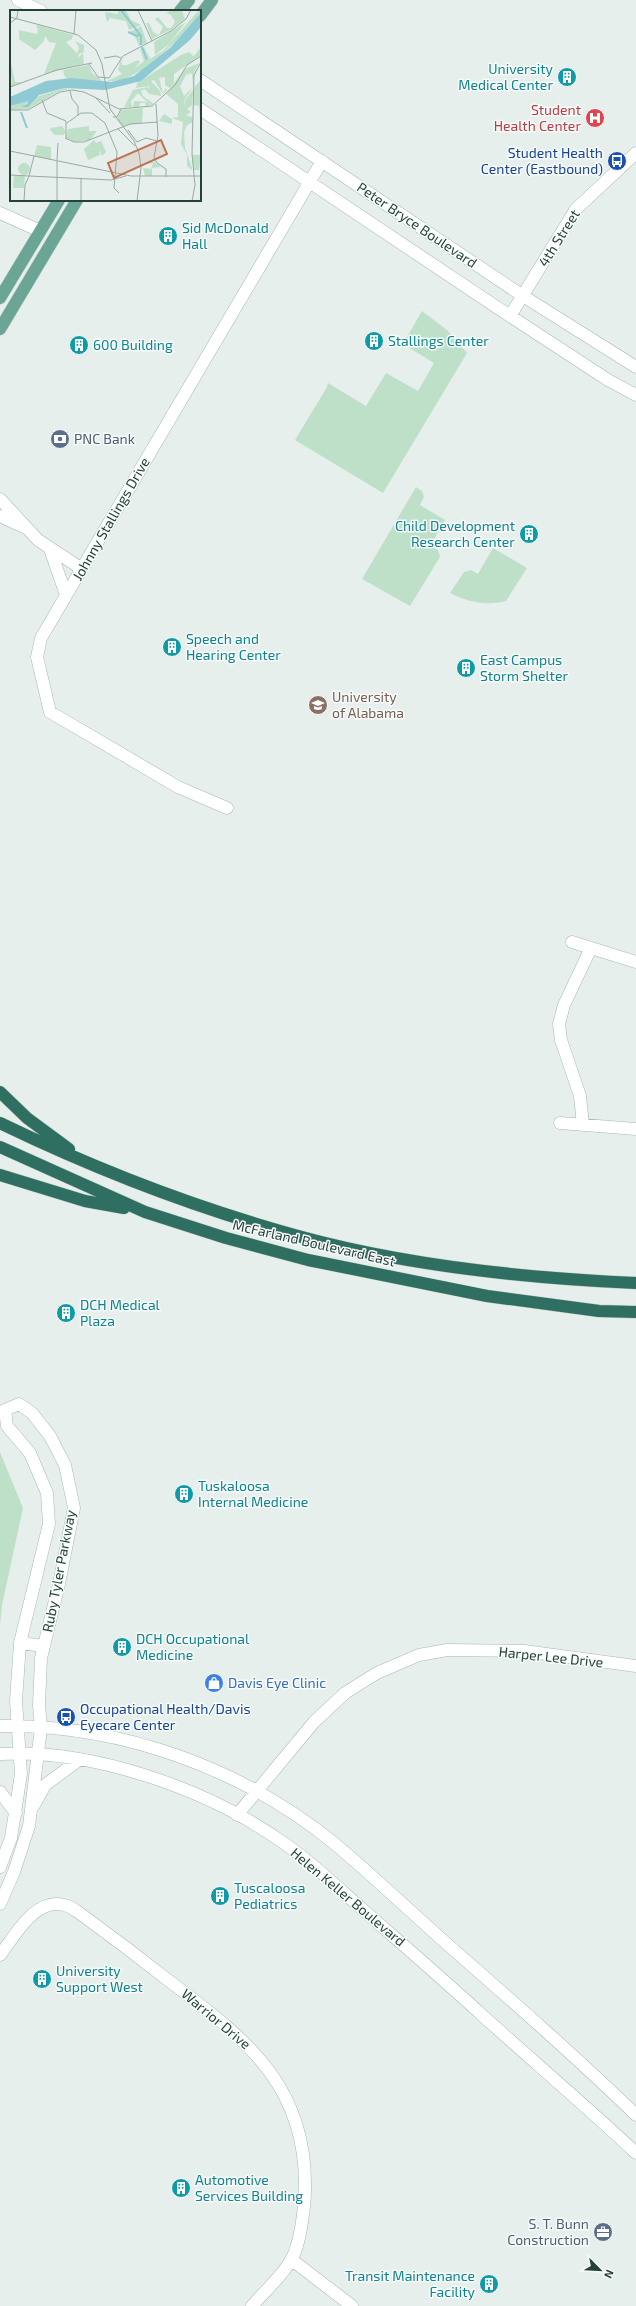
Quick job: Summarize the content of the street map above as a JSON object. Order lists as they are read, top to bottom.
{
  "streets": {
    "highway": ["McFarland Boulevard East"],
    "street": [
      "Peter Bryce Boulevard",
      "4th Street",
      "Johnny Stallings Drive",
      "Ruby Tyler Parkway",
      "Harper Lee Drive",
      "Helen Keller Boulevard",
      "Warrior Drive"
    ]
  },
  "crossings": [
    ["Peter Bryce Boulevard", "4th Street"],
    ["Peter Bryce Boulevard", "Johnny Stallings Drive"],
    ["Ruby Tyler Parkway", "Helen Keller Boulevard"],
    ["Harper Lee Drive", "Helen Keller Boulevard"]
  ],
  "places": {
    "building": [
      "University Medical Center",
      "Sid McDonald Hall",
      "Stallings Center",
      "600 Building",
      "Child Development Research Center",
      "Speech and Hearing Center",
      "East Campus Storm Shelter",
      "DCH Medical Plaza",
      "Tuskaloosa Internal Medicine",
      "DCH Occupational Medicine",
      "Tuscaloosa Pediatrics",
      "University Support West",
      "Automotive Services Building",
      "Transit Maintenance Facility"
    ],
    "hospital": ["Student Health Center"],
    "bus stop": ["Student Health Center (Eastbound)", "Occupational Health/Davis Eyecare Center"],
    "bank": ["PNC Bank"],
    "school or university": ["University of Alabama"],
    "shop": ["Davis Eye Clinic"],
    "office": ["S. T. Bunn Construction"]
  },
  "north": "bottom right"
}
